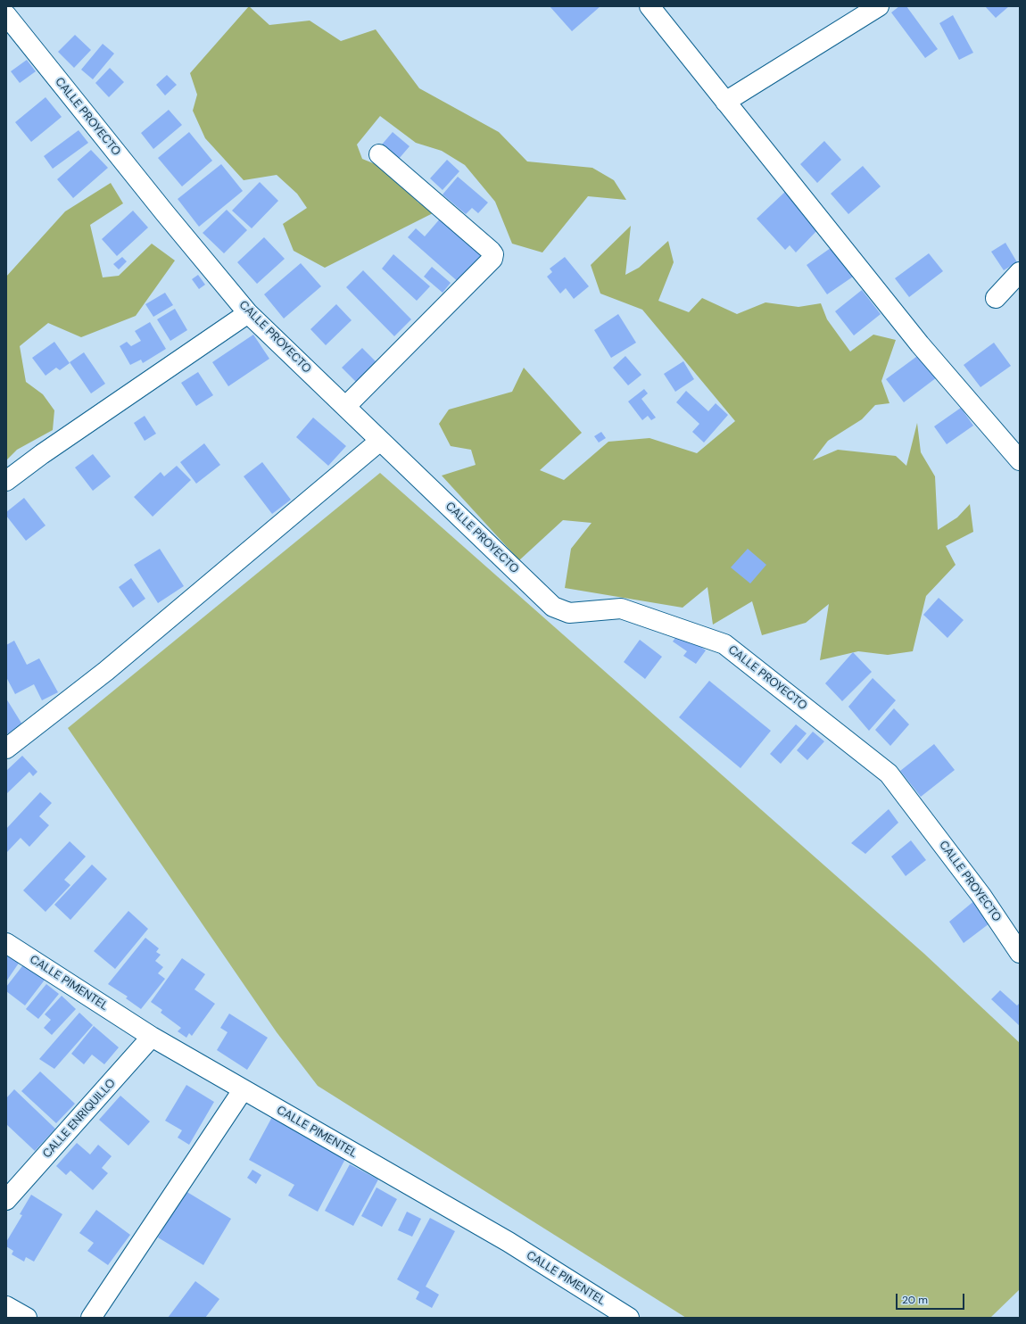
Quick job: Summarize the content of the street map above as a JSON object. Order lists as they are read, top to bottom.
{
  "streets": {
    "street": ["CALLE PROYECTO", "CALLE PIMENTEL", "CALLE ENRIQUILLO"]
  },
  "crossings": [
    ["CALLE PIMENTEL", "CALLE ENRIQUILLO"]
  ],
  "scale_bar": "20 m"
}
